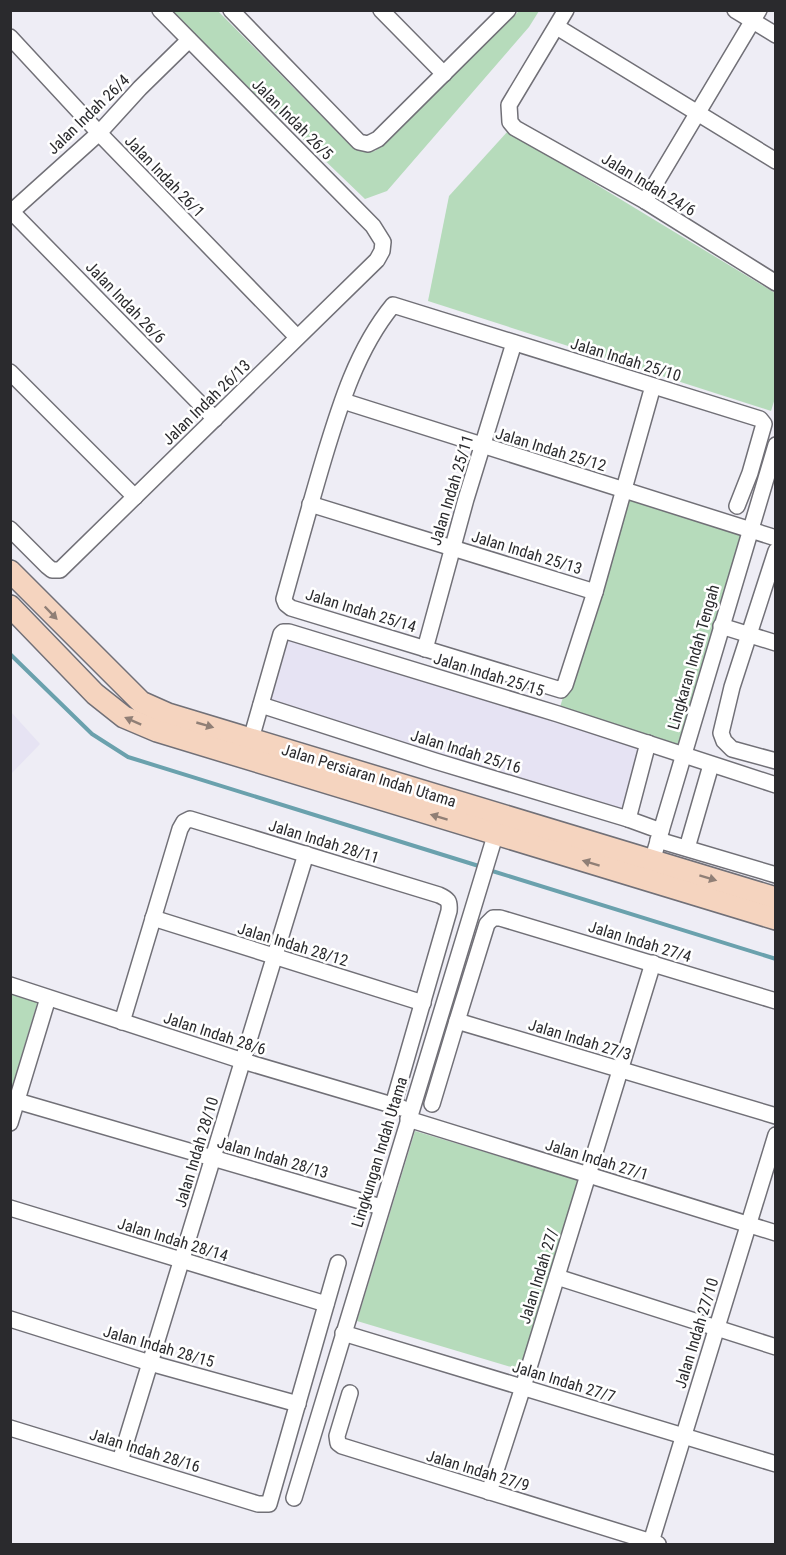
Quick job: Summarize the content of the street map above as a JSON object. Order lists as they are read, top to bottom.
{
  "streets": {
    "main road": ["Jalan Persiaran Indah Utama"],
    "street": [
      "Jalan Indah 26/4",
      "Jalan Indah 26/5",
      "Jalan Indah 26/1",
      "Jalan Indah 24/6",
      "Jalan Indah 26/6",
      "Jalan Indah 25/10",
      "Jalan Indah 26/13",
      "Jalan Indah 25/12",
      "Jalan Indah 25/11",
      "Jalan Indah 25/13",
      "Jalan Indah 25/14",
      "Lingkaran Indah Tengah",
      "Jalan Indah 25/15",
      "Jalan Indah 25/16",
      "Jalan Indah 28/11",
      "Jalan Indah 27/4",
      "Jalan Indah 28/12",
      "Jalan Indah 28/6",
      "Jalan Indah 27/3",
      "Jalan Indah 28/10",
      "Lingkungan Indah Utama",
      "Jalan Indah 28/13",
      "Jalan Indah 27/1",
      "Jalan Indah 28/14",
      "Jalan Indah 27/",
      "Jalan Indah 27/10",
      "Jalan Indah 28/15",
      "Jalan Indah 27/7",
      "Jalan Indah 28/16",
      "Jalan Indah 27/9"
    ]
  },
  "crossings": [
    ["Jalan Indah 26/4", "Jalan Indah 26/5"],
    ["Jalan Indah 26/4", "Jalan Indah 26/1"],
    ["Jalan Indah 26/4", "Jalan Indah 26/6"],
    ["Jalan Indah 26/5", "Jalan Indah 26/13"],
    ["Jalan Indah 26/1", "Jalan Indah 26/13"],
    ["Jalan Indah 26/6", "Jalan Indah 26/13"],
    ["Jalan Indah 25/10", "Jalan Indah 25/11"],
    ["Jalan Indah 25/10", "Jalan Indah 25/14"],
    ["Jalan Indah 25/12", "Jalan Indah 25/11"],
    ["Jalan Indah 25/12", "Jalan Indah 25/14"],
    ["Jalan Indah 25/12", "Lingkaran Indah Tengah"],
    ["Jalan Indah 25/11", "Jalan Indah 25/13"],
    ["Jalan Indah 25/11", "Jalan Indah 25/14"],
    ["Jalan Indah 25/13", "Jalan Indah 25/14"],
    ["Lingkaran Indah Tengah", "Jalan Indah 25/15"],
    ["Lingkaran Indah Tengah", "Jalan Indah 25/16"],
    ["Lingkaran Indah Tengah", "Jalan Persiaran Indah Utama"],
    ["Jalan Indah 25/15", "Jalan Indah 25/16"],
    ["Jalan Persiaran Indah Utama", "Lingkungan Indah Utama"],
    ["Jalan Indah 28/11", "Jalan Indah 28/12"],
    ["Jalan Indah 28/11", "Jalan Indah 28/10"],
    ["Jalan Indah 27/4", "Jalan Indah 27/3"],
    ["Jalan Indah 27/4", "Jalan Indah 27/"],
    ["Jalan Indah 28/12", "Jalan Indah 28/10"],
    ["Jalan Indah 28/6", "Jalan Indah 28/10"],
    ["Jalan Indah 28/6", "Lingkungan Indah Utama"],
    ["Jalan Indah 28/6", "Jalan Indah 27/1"],
    ["Jalan Indah 27/3", "Jalan Indah 27/"],
    ["Jalan Indah 28/10", "Jalan Indah 28/13"],
    ["Jalan Indah 28/10", "Jalan Indah 28/14"],
    ["Jalan Indah 28/10", "Jalan Indah 28/15"],
    ["Jalan Indah 28/10", "Jalan Indah 28/16"],
    ["Lingkungan Indah Utama", "Jalan Indah 28/13"],
    ["Lingkungan Indah Utama", "Jalan Indah 27/1"],
    ["Lingkungan Indah Utama", "Jalan Indah 27/7"],
    ["Jalan Indah 27/1", "Jalan Indah 27/"],
    ["Jalan Indah 27/1", "Jalan Indah 27/10"],
    ["Jalan Indah 27/", "Jalan Indah 27/7"],
    ["Jalan Indah 27/", "Jalan Indah 27/9"],
    ["Jalan Indah 27/10", "Jalan Indah 27/7"],
    ["Jalan Indah 27/10", "Jalan Indah 27/9"],
    ["Jalan Indah 28/15", "Jalan Indah 28/16"]
  ]
}
